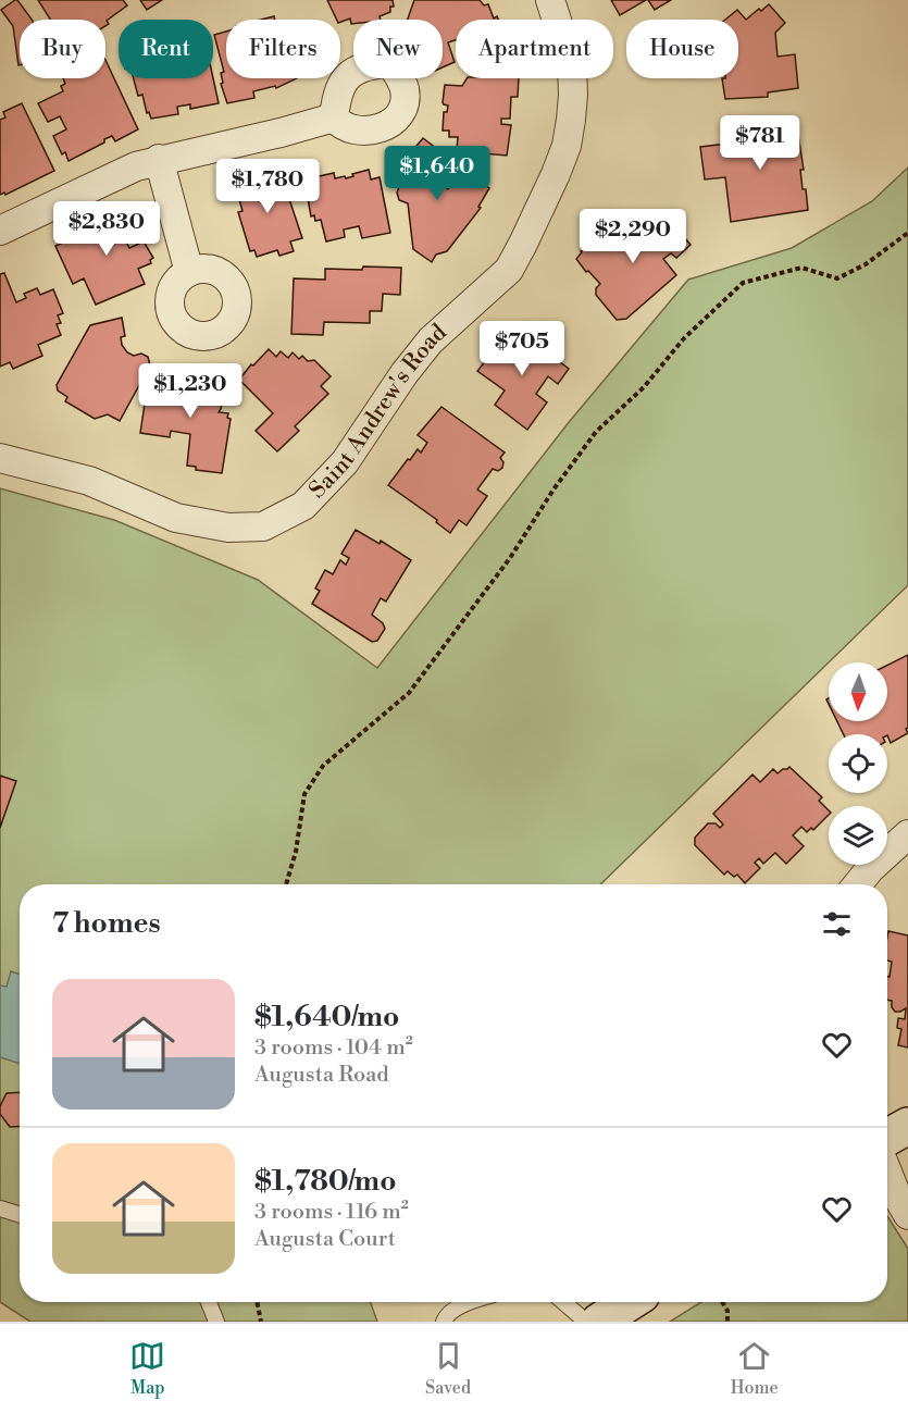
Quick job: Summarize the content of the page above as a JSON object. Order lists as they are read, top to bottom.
{
  "streets": {
    "street": ["Saint Andrew's Road"]
  },
  "north": "bottom",
  "page": {
    "chip": [
      "Buy",
      "Rent",
      "Filters",
      "New",
      "Apartment",
      "House"
    ],
    "price": [
      "$781",
      "$1,640",
      "$1,780",
      "$2,830",
      "$2,290",
      "$705",
      "$1,230"
    ],
    "heading": "7 homes",
    "list": [
      {
        "name": "$1,640/mo",
        "note": "3 rooms · 104 m² · Augusta Road"
      },
      {
        "name": "$1,780/mo",
        "note": "3 rooms · 116 m² · Augusta Court"
      }
    ],
    "tabs": ["Map", "Saved", "Home"]
  }
}
